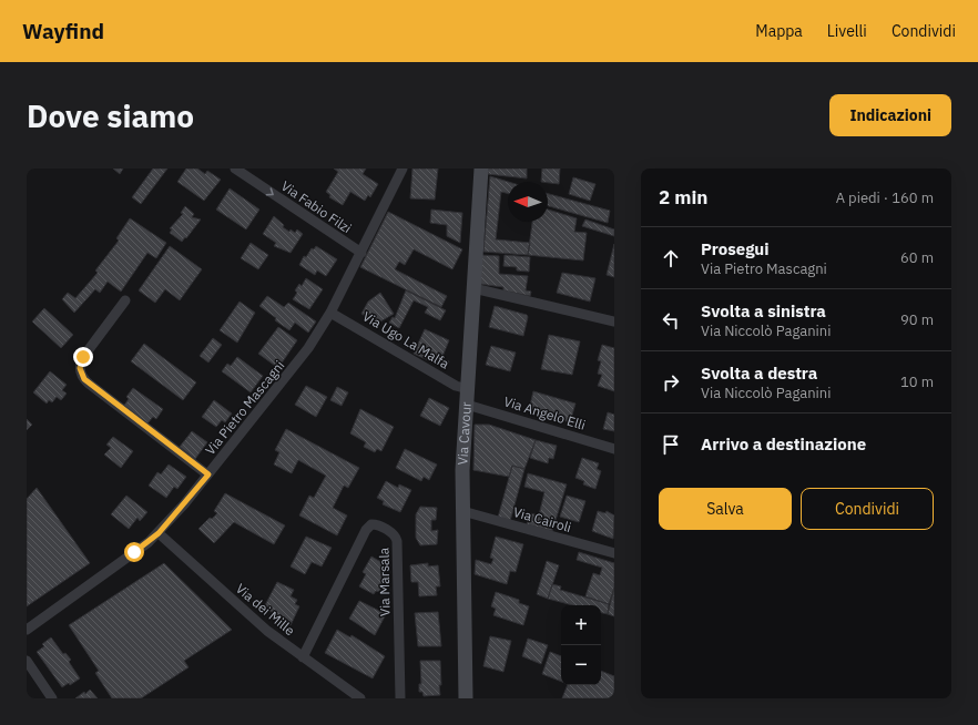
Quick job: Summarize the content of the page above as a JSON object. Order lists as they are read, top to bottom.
{
  "streets": {
    "street": [
      "Via Fabio Filzi",
      "Via Ugo La Malfa",
      "Via Pietro Mascagni",
      "Via Angelo Elli",
      "Via Cavour",
      "Via Cairoli",
      "Via Marsala",
      "Via dei Mille"
    ]
  },
  "crossings": [
    ["Via Fabio Filzi", "Via Pietro Mascagni"],
    ["Via Ugo La Malfa", "Via Pietro Mascagni"],
    ["Via Ugo La Malfa", "Via Cavour"],
    ["Via Pietro Mascagni", "Via dei Mille"],
    ["Via Angelo Elli", "Via Cavour"],
    ["Via Cavour", "Via Cairoli"],
    ["Via Marsala", "Via dei Mille"]
  ],
  "one_way": ["Via Fabio Filzi"],
  "north": "left",
  "page": {
    "header": "Wayfind",
    "nav": ["Mappa", "Livelli", "Condividi"],
    "buttons": [
      "Indicazioni",
      ["Salva", "Condividi"]
    ],
    "title": "Dove siamo",
    "heading": ["2 min", "A piedi · 160 m"],
    "list": [
      ["Prosegui", "Via Pietro Mascagni", "60 m"],
      ["Svolta a sinistra", "Via Niccolò Paganini", "90 m"],
      ["Svolta a destra", "Via Niccolò Paganini", "10 m"],
      "Arrivo a destinazione"
    ],
    "map_buttons": ["+", "−"]
  }
}
